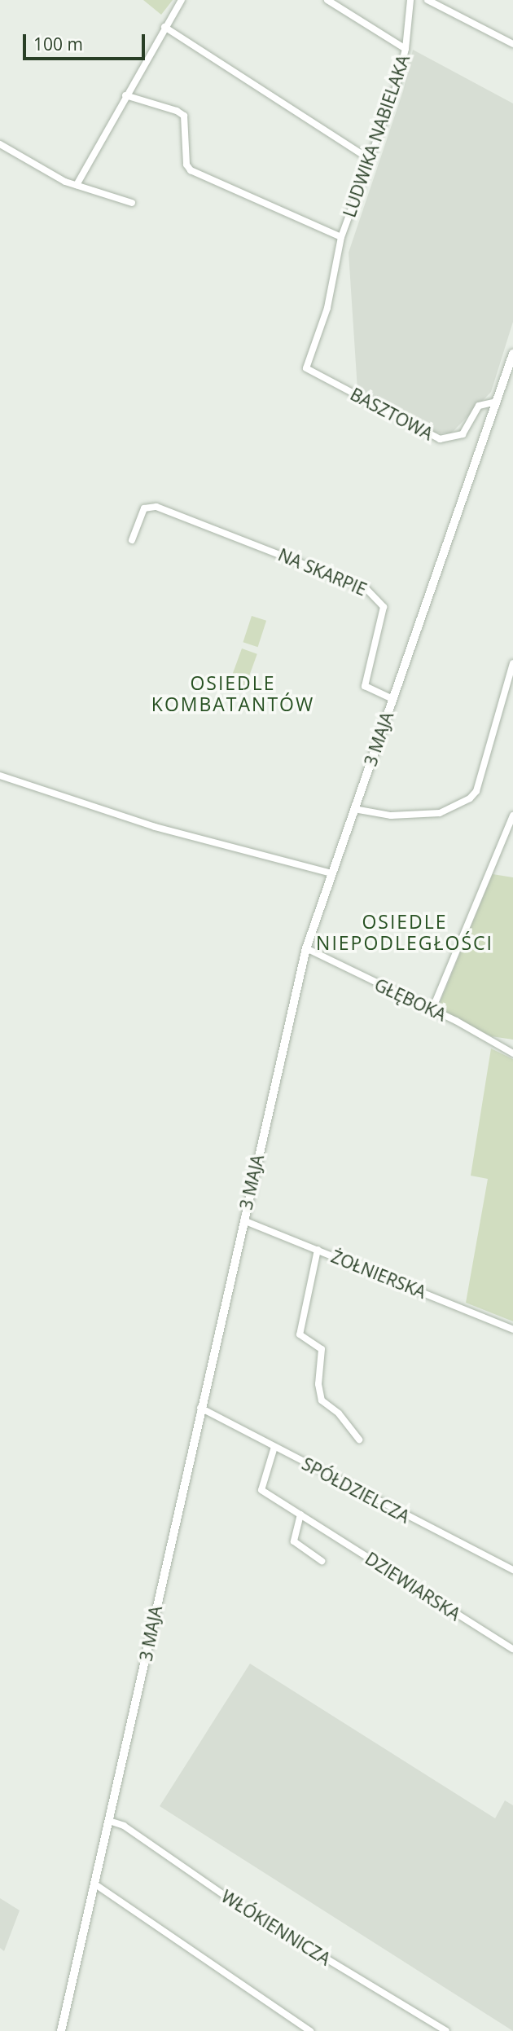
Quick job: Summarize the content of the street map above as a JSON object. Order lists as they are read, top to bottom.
{
  "streets": {
    "street": [
      "LUDWIKA NABIELAKA",
      "BASZTOWA",
      "NA SKARPIE",
      "3 MAJA",
      "GŁĘBOKA",
      "ŻOŁNIERSKA",
      "SPÓŁDZIELCZA",
      "DZIEWIARSKA",
      "WŁÓKIENNICZA"
    ]
  },
  "crossings": [
    ["LUDWIKA NABIELAKA", "BASZTOWA"],
    ["BASZTOWA", "3 MAJA"],
    ["NA SKARPIE", "3 MAJA"],
    ["3 MAJA", "GŁĘBOKA"],
    ["3 MAJA", "ŻOŁNIERSKA"],
    ["3 MAJA", "SPÓŁDZIELCZA"],
    ["3 MAJA", "WŁÓKIENNICZA"],
    ["SPÓŁDZIELCZA", "DZIEWIARSKA"]
  ],
  "districts": ["OSIEDLE KOMBATANTÓW", "OSIEDLE NIEPODLEGŁOŚCI"],
  "scale_bar": "100 m"
}
